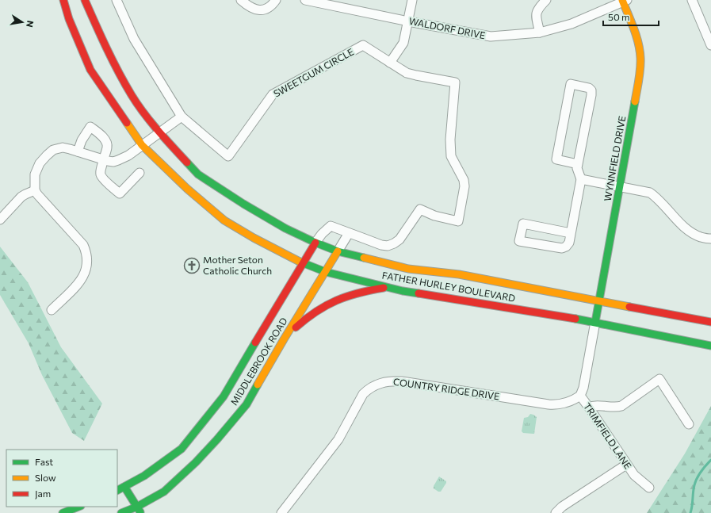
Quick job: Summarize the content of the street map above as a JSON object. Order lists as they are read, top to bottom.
{
  "streets": {
    "main road": ["WYNNFIELD DRIVE", "FATHER HURLEY BOULEVARD", "MIDDLEBROOK ROAD"],
    "street": [
      "WALDORF DRIVE",
      "SWEETGUM CIRCLE",
      "COUNTRY RIDGE DRIVE",
      "TRIMFIELD LANE"
    ]
  },
  "crossings": [
    ["WALDORF DRIVE", "WYNNFIELD DRIVE"],
    ["SWEETGUM CIRCLE", "FATHER HURLEY BOULEVARD"],
    ["SWEETGUM CIRCLE", "MIDDLEBROOK ROAD"],
    ["WYNNFIELD DRIVE", "FATHER HURLEY BOULEVARD"],
    ["WYNNFIELD DRIVE", "TRIMFIELD LANE"],
    ["FATHER HURLEY BOULEVARD", "MIDDLEBROOK ROAD"],
    ["FATHER HURLEY BOULEVARD", "TRIMFIELD LANE"],
    ["COUNTRY RIDGE DRIVE", "TRIMFIELD LANE"]
  ],
  "places": {
    "church": ["Mother Seton Catholic Church"]
  },
  "legend": ["Fast", "Slow", "Jam"],
  "scale_bar": "50 m",
  "north": "right"
}
